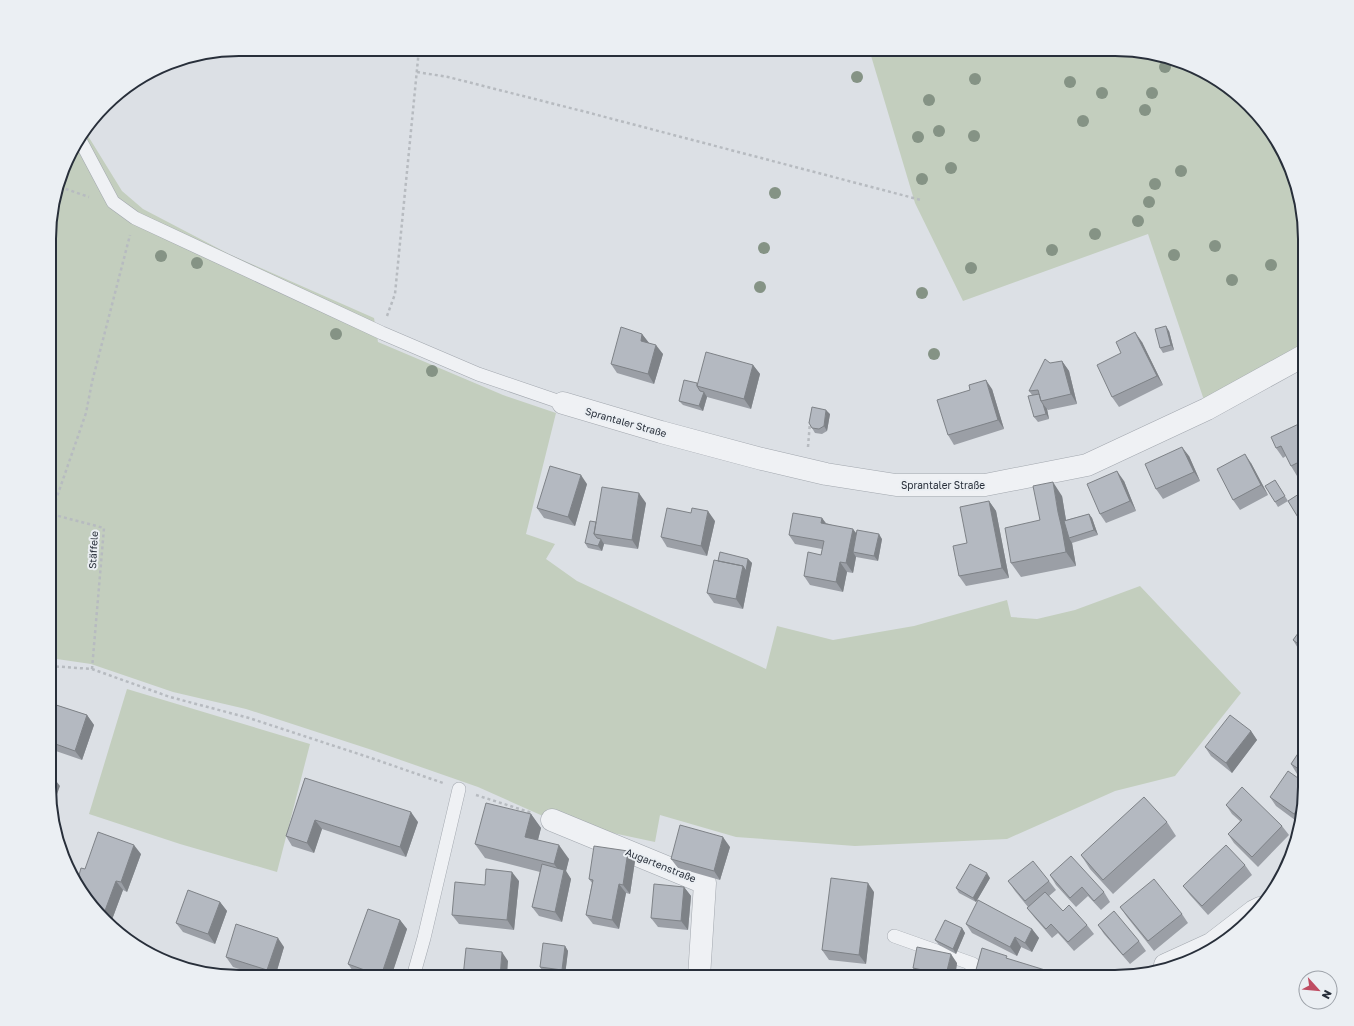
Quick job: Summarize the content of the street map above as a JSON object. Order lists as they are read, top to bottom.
{
  "streets": {
    "street": ["Sprantaler Straße", "Augartenstraße"],
    "path": ["Stäffele"]
  },
  "north": "bottom right"
}
